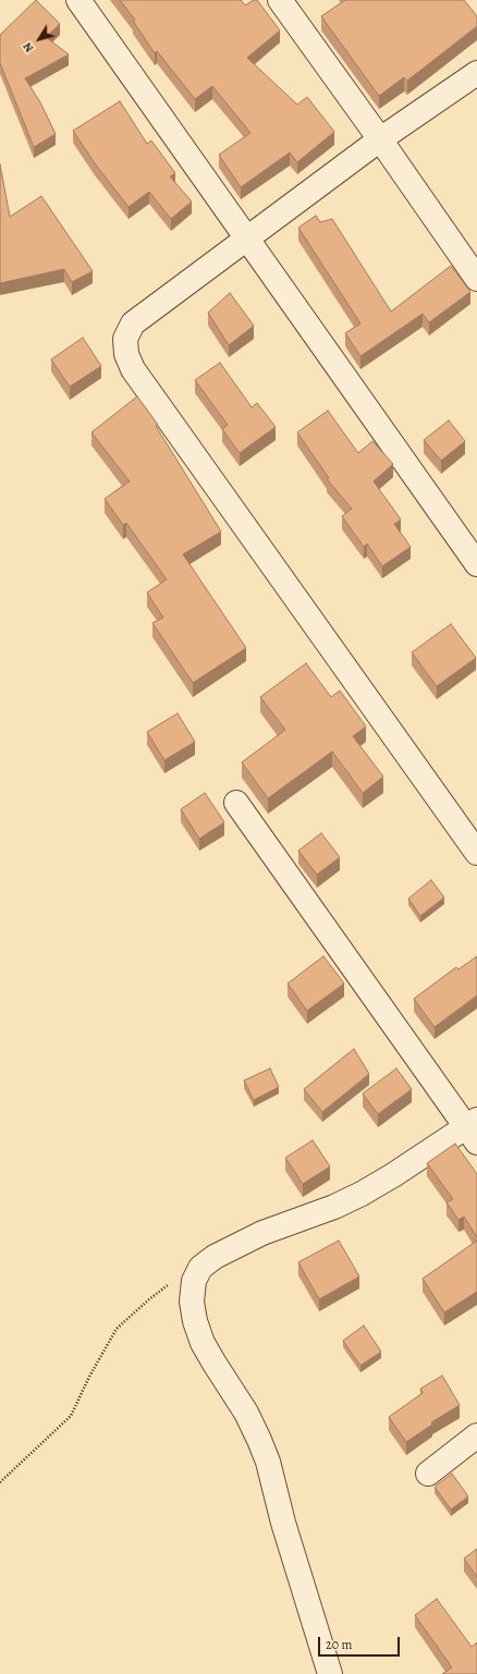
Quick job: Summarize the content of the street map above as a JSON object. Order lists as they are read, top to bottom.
{
  "scale_bar": "20 m",
  "north": "bottom left"
}
